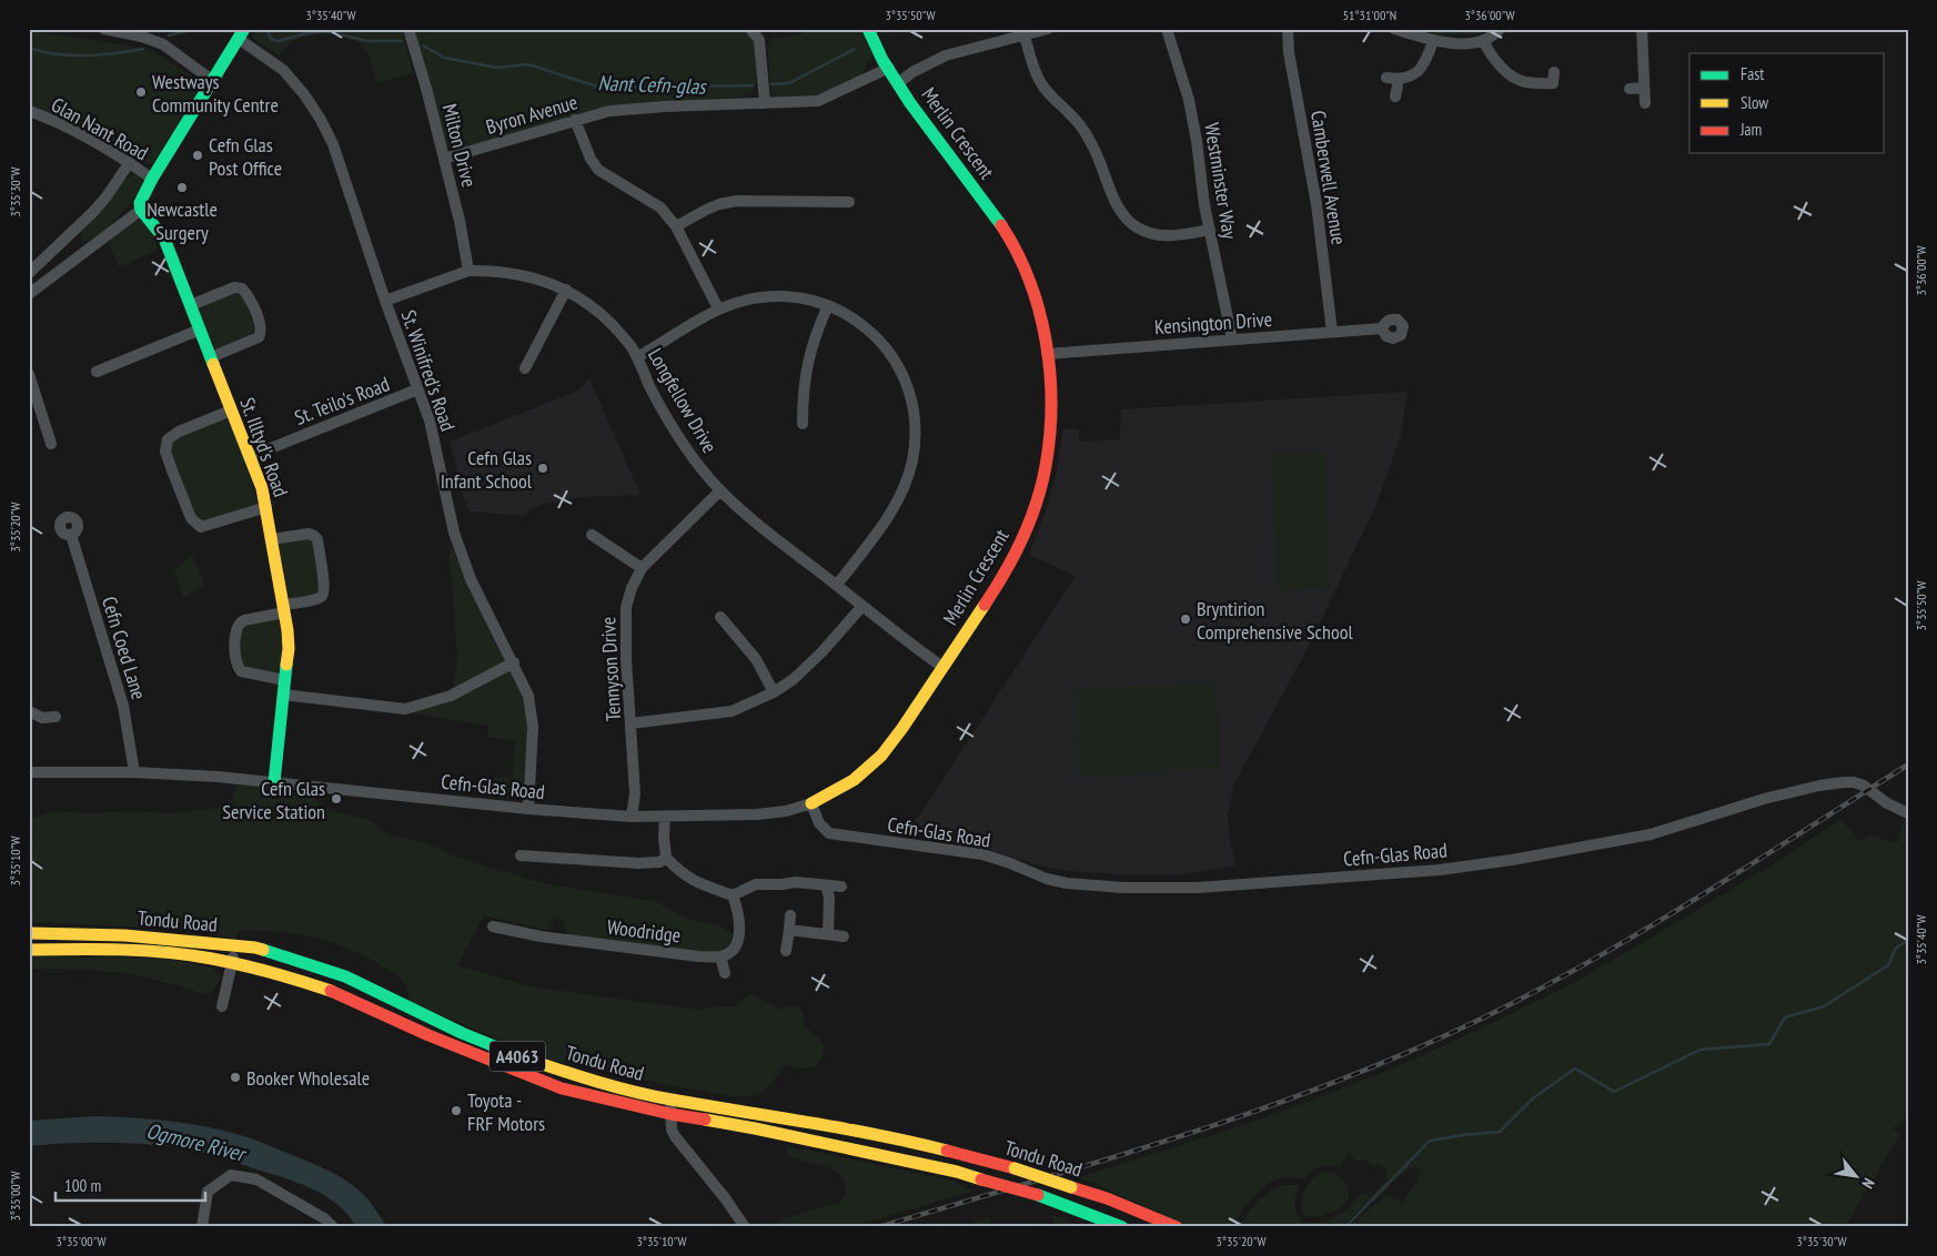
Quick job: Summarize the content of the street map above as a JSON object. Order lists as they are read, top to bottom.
{
  "streets": {
    "main road": [
      "Merlin Crescent",
      "St. Illtyd's Road",
      "Tondu Road",
      "A4063"
    ],
    "street": [
      "Byron Avenue",
      "Glan Nant Road",
      "Milton Drive",
      "Camberwell Avenue",
      "Westminster Way",
      "Kensington Drive",
      "St. Winifred's Road",
      "St. Teilo's Road",
      "Longfellow Drive",
      "Cefn Coed Lane",
      "Tennyson Drive",
      "Cefn-Glas Road",
      "Woodridge"
    ]
  },
  "crossings": [
    ["Byron Avenue", "Merlin Crescent"],
    ["Byron Avenue", "Milton Drive"],
    ["Merlin Crescent", "Kensington Drive"],
    ["Merlin Crescent", "Longfellow Drive"],
    ["Merlin Crescent", "Cefn-Glas Road"],
    ["Milton Drive", "Longfellow Drive"],
    ["Camberwell Avenue", "Kensington Drive"],
    ["Westminster Way", "Kensington Drive"],
    ["St. Winifred's Road", "St. Teilo's Road"],
    ["St. Winifred's Road", "Longfellow Drive"],
    ["St. Winifred's Road", "Cefn-Glas Road"],
    ["St. Teilo's Road", "St. Illtyd's Road"],
    ["Longfellow Drive", "Tennyson Drive"],
    ["St. Illtyd's Road", "Cefn-Glas Road"],
    ["Cefn Coed Lane", "Cefn-Glas Road"],
    ["Tennyson Drive", "Cefn-Glas Road"]
  ],
  "water": ["Nant Cefn-glas", "Ogmore River"],
  "places": [
    "Westways Community Centre",
    "Cefn Glas Post Office",
    "Newcastle Surgery",
    "Cefn Glas Infant School",
    "Bryntirion Comprehensive School",
    "Cefn Glas Service Station",
    "Booker Wholesale",
    "Toyota - FRF Motors"
  ],
  "legend": ["Fast", "Slow", "Jam"],
  "scale_bar": "100 m",
  "north": "bottom right",
  "coordinates": [
    "3°35'40\"W",
    "3°35'50\"W",
    "51°31'00\"N",
    "3°36'00\"W",
    "3°35'30\"W",
    "3°35'20\"W",
    "3°35'10\"W",
    "3°35'00\"W"
  ]
}
